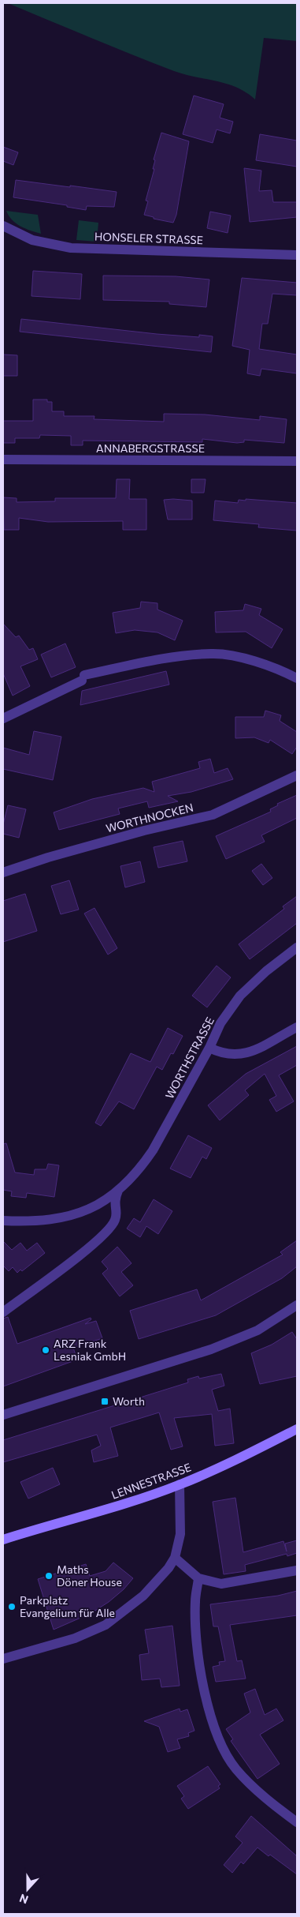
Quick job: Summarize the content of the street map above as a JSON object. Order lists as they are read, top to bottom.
{
  "streets": {
    "main road": ["LENNESTRASSE"],
    "street": [
      "HONSELER STRASSE",
      "ANNABERGSTRASSE",
      "WORTHNOCKEN",
      "WORTHSTRASSE"
    ]
  },
  "places": {
    "other": ["ARZ Frank Lesniak GmbH", "Maths Döner House", "Parkplatz Evangelium für Alle"],
    "transit": ["Worth"]
  },
  "north": "bottom"
}
